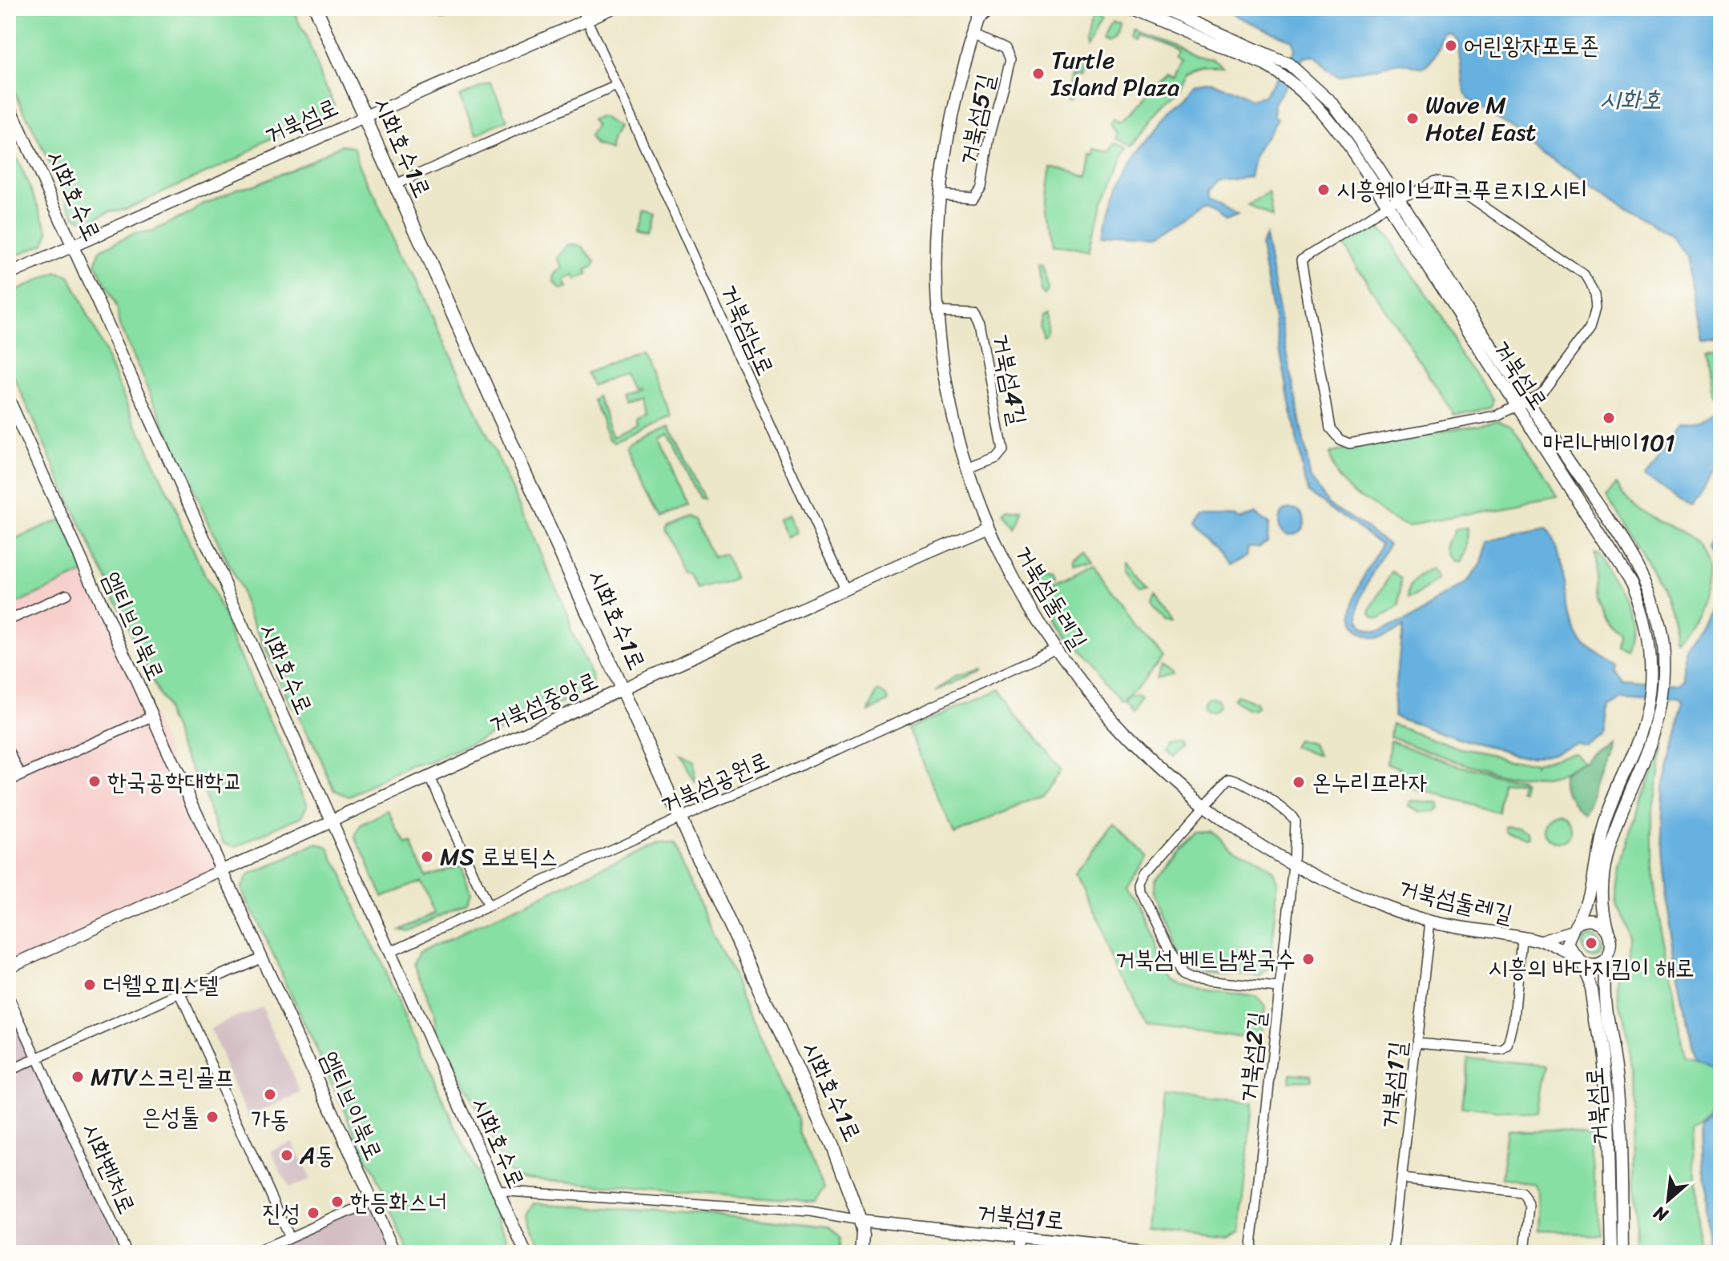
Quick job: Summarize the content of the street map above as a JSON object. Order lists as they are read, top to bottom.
{
  "streets": {
    "main road": ["시화호수1로"],
    "street": [
      "거북섬5길",
      "거북섬로",
      "시화호수로",
      "거북섬남로",
      "거북섬4길",
      "거북섬둘레길",
      "엠티브이북로",
      "거북섬중앙로",
      "거북섬공원로",
      "거북섬2길",
      "거북섬1길",
      "시화벤처로",
      "거북섬1로"
    ]
  },
  "crossings": [
    ["거북섬5길", "거북섬둘레길"],
    ["거북섬로", "시화호수1로"],
    ["거북섬로", "시화호수로"],
    ["거북섬로", "거북섬남로"],
    ["시화호수1로", "거북섬중앙로"],
    ["시화호수1로", "거북섬공원로"],
    ["시화호수1로", "거북섬1로"],
    ["시화호수로", "거북섬중앙로"],
    ["시화호수로", "거북섬공원로"],
    ["거북섬남로", "거북섬중앙로"],
    ["거북섬4길", "거북섬둘레길"],
    ["거북섬둘레길", "거북섬중앙로"],
    ["거북섬둘레길", "거북섬공원로"],
    ["거북섬둘레길", "거북섬2길"],
    ["거북섬둘레길", "거북섬1길"],
    ["엠티브이북로", "거북섬중앙로"]
  ],
  "water": ["시화호"],
  "places": [
    "어린왕자포토존",
    "Turtle Island Plaza",
    "Wave M Hotel East",
    "시흥웨이브파크푸르지오시티",
    "마리나베이101",
    "한국공학대학교",
    "온누리프라자",
    "MS 로보틱스",
    "시흥의 바다지킴이 해로",
    "거북섬 베트남쌀국수",
    "더웰오피스텔",
    "MTV스크린골프",
    "가동",
    "은성툴",
    "A동",
    "한등화스너",
    "진성"
  ],
  "north": "bottom left"
}
